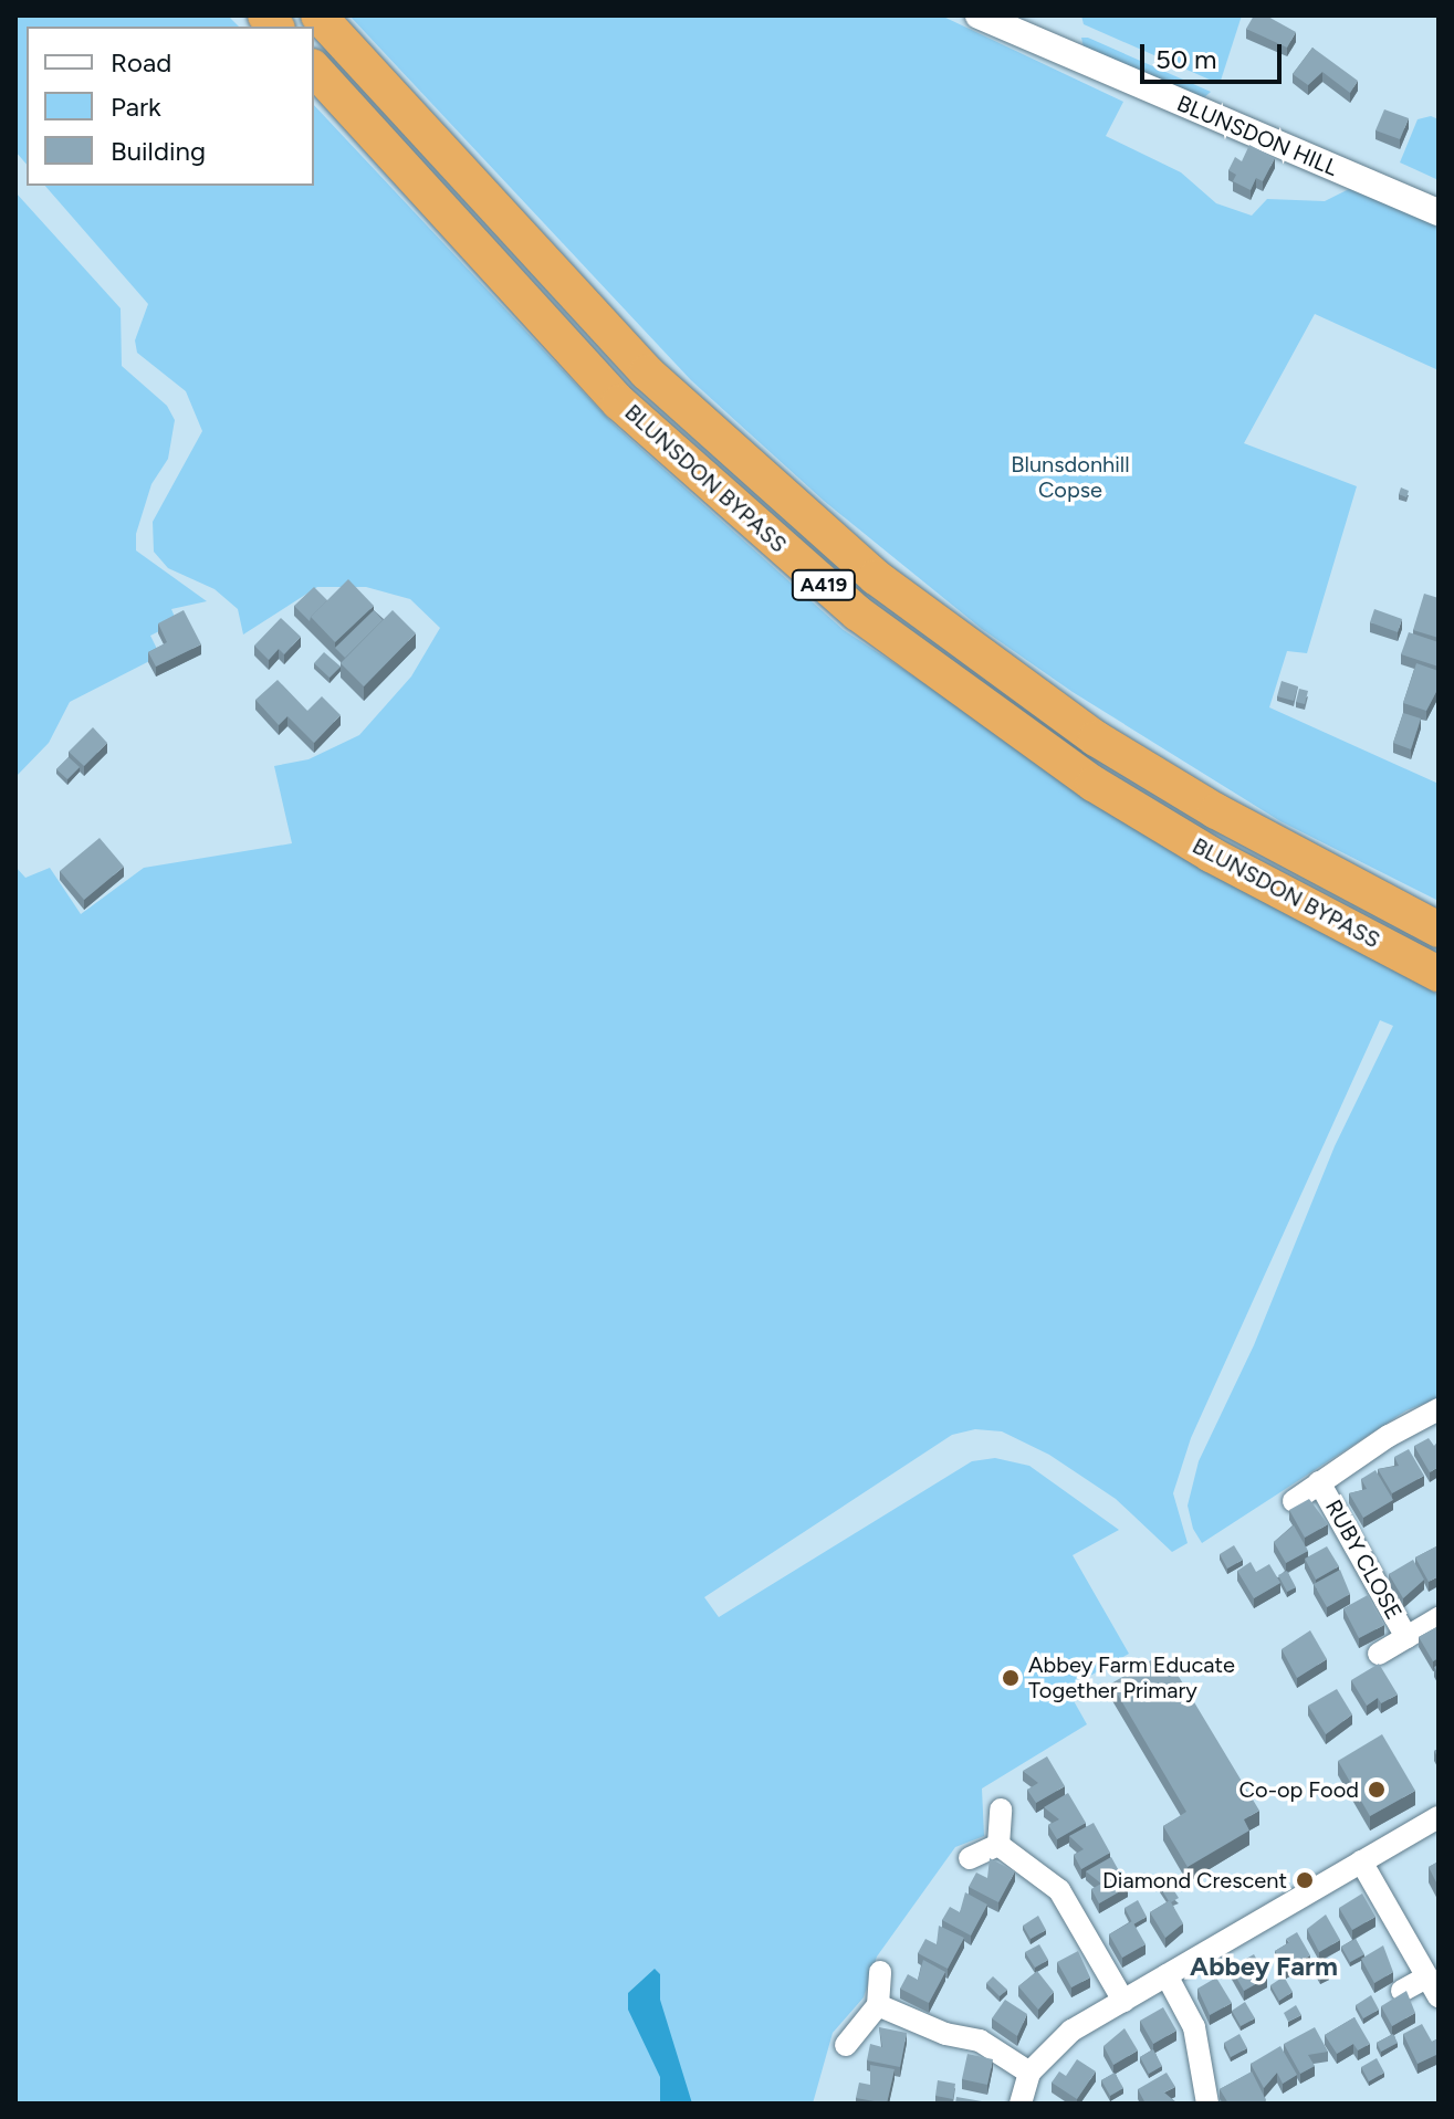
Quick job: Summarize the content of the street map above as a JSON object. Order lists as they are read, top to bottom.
{
  "streets": {
    "highway": ["BLUNSDON BYPASS", "A419"],
    "street": ["BLUNSDON HILL", "RUBY CLOSE"]
  },
  "districts": ["Abbey Farm"],
  "parks": ["Blunsdonhill Copse"],
  "places": ["Abbey Farm Educate Together Primary", "Co-op Food", "Diamond Crescent"],
  "legend": ["Road", "Park", "Building"],
  "scale_bar": "50 m"
}
